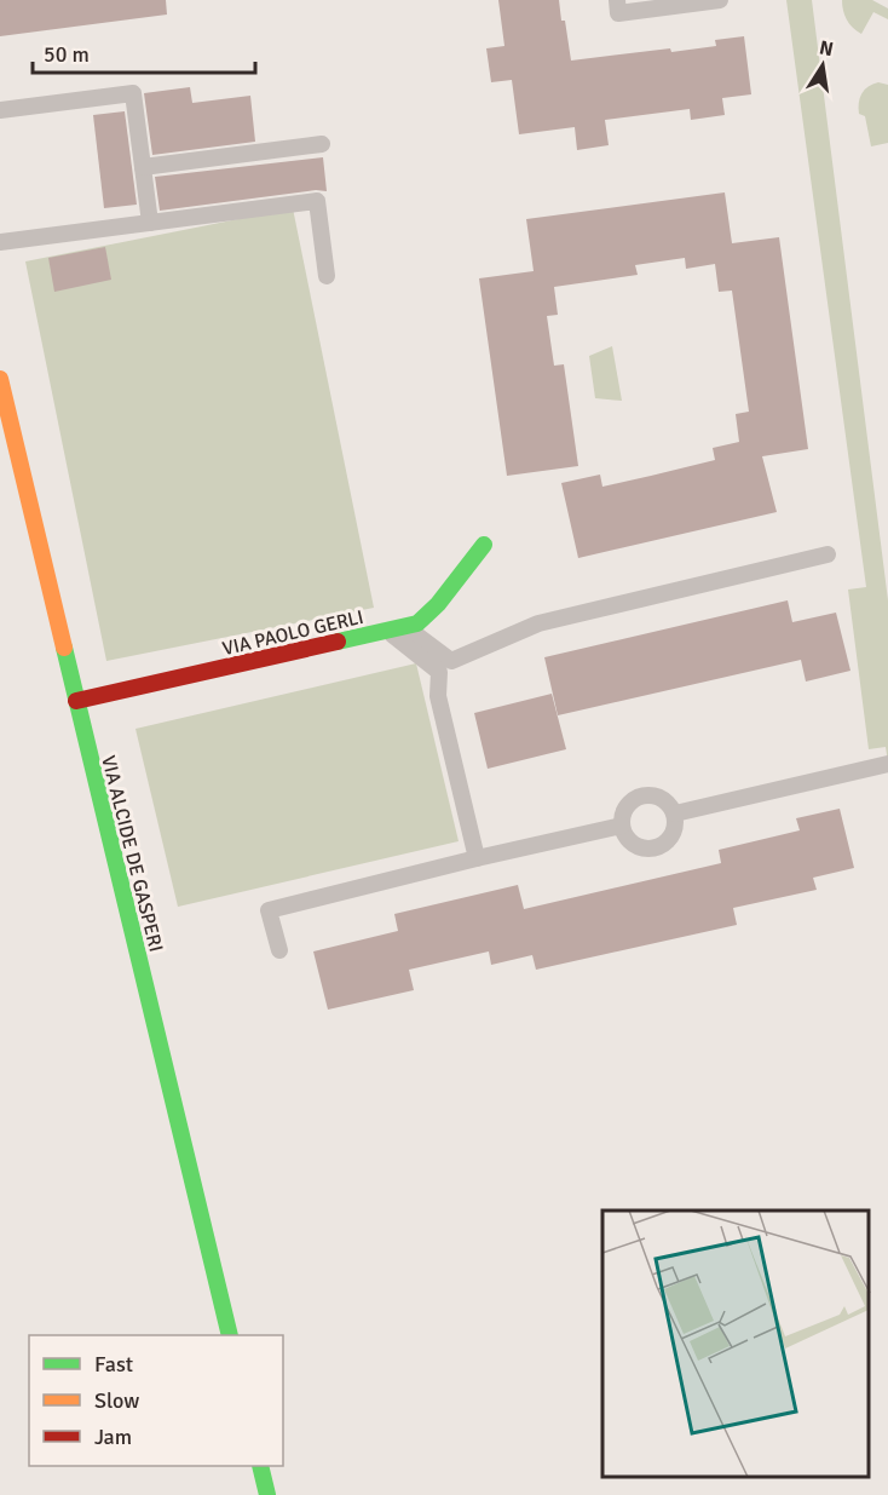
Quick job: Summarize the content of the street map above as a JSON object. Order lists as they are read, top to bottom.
{
  "streets": {
    "street": ["VIA PAOLO GERLI", "VIA ALCIDE DE GASPERI"]
  },
  "crossings": [
    ["VIA PAOLO GERLI", "VIA ALCIDE DE GASPERI"]
  ],
  "legend": ["Fast", "Slow", "Jam"],
  "scale_bar": "50 m",
  "north": "top"
}
